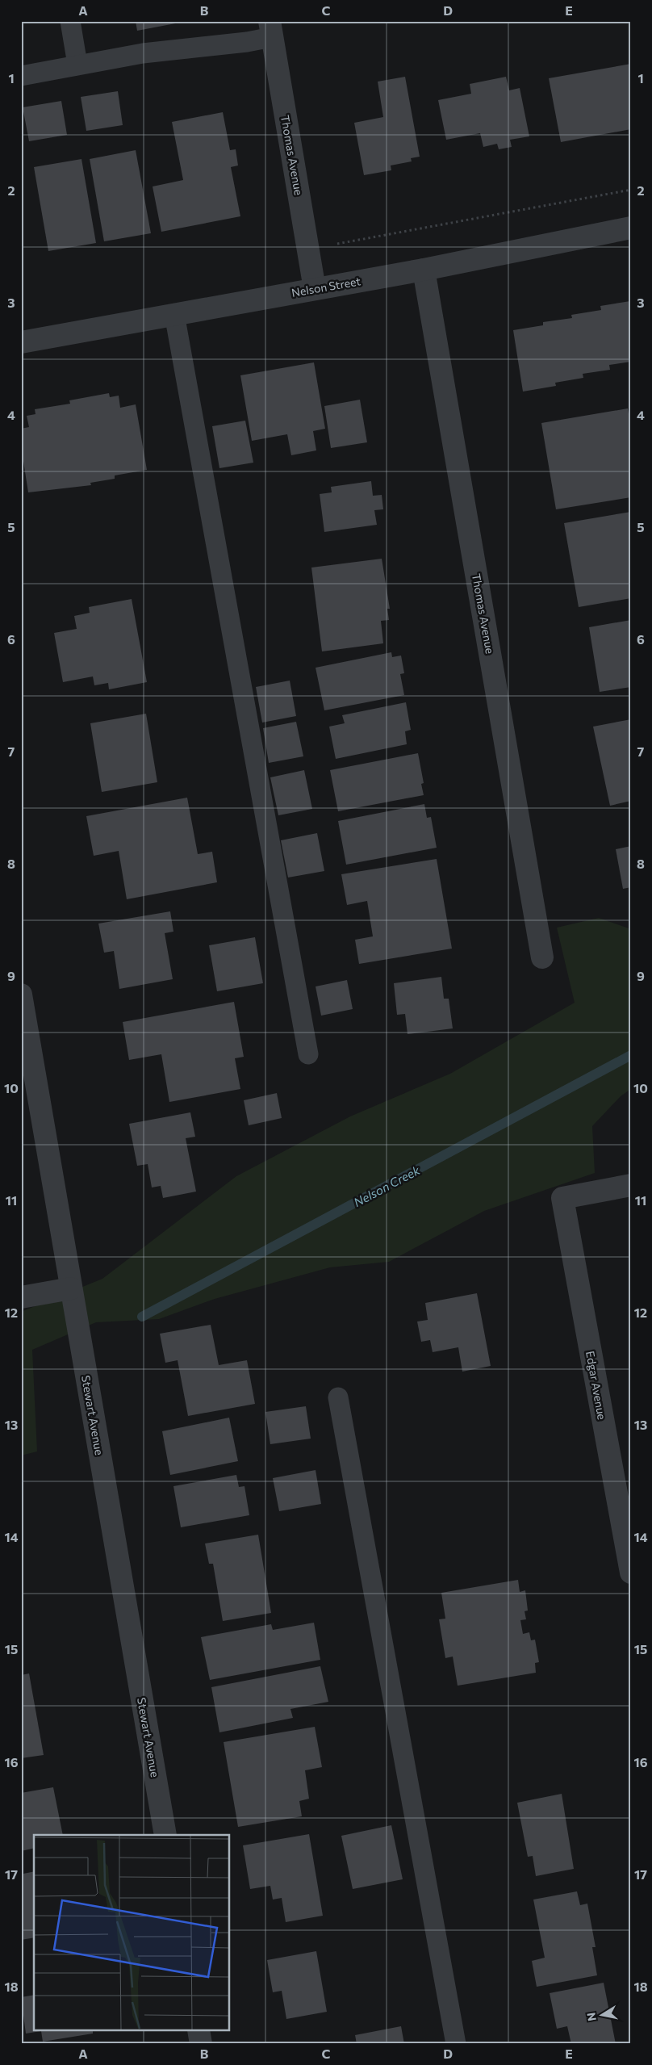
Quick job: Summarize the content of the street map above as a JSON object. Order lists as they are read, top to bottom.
{
  "streets": {
    "street": [
      "Thomas Avenue",
      "Nelson Street",
      "Edgar Avenue",
      "Stewart Avenue"
    ]
  },
  "crossings": [
    ["Thomas Avenue", "Nelson Street"]
  ],
  "water": ["Nelson Creek"],
  "north": "left",
  "grid": {
    "columns": [
      "A",
      "B",
      "C",
      "D",
      "E"
    ],
    "rows": [
      "1",
      "2",
      "3",
      "4",
      "5",
      "6",
      "7",
      "8",
      "9",
      "10",
      "11",
      "12",
      "13",
      "14",
      "15",
      "16",
      "17",
      "18"
    ]
  }
}
